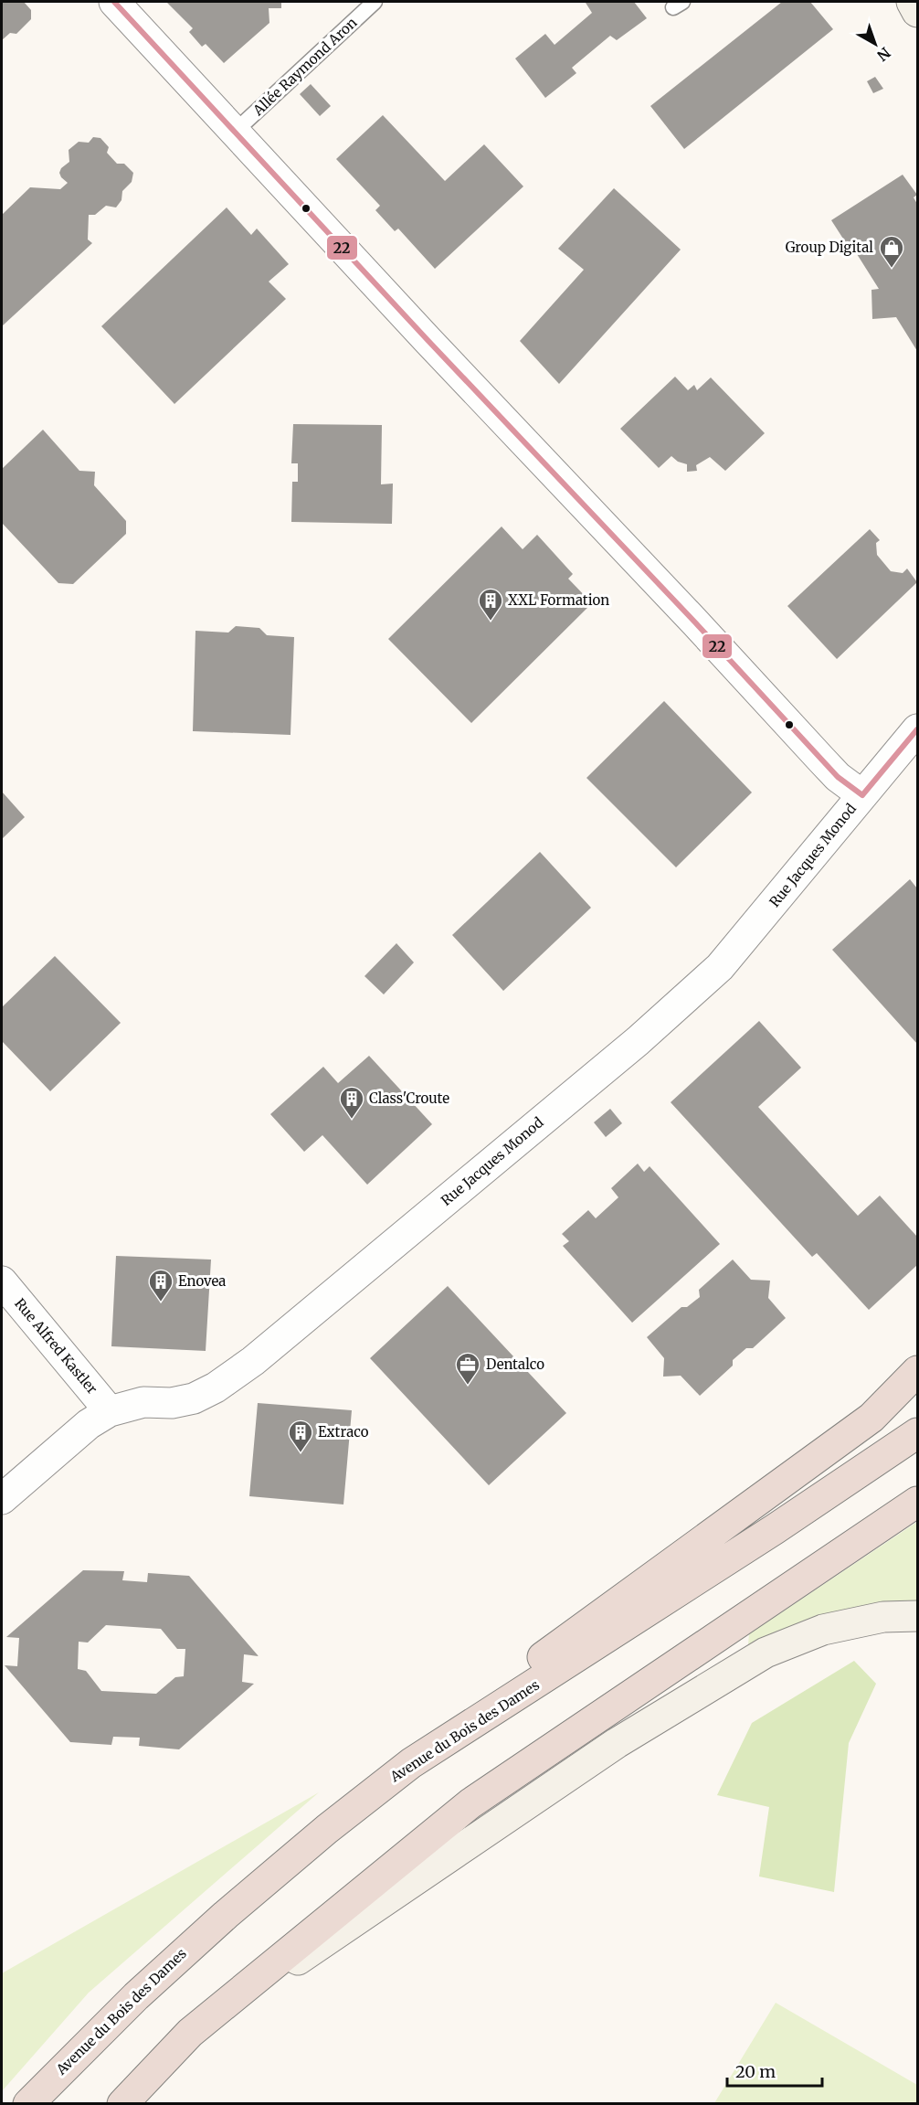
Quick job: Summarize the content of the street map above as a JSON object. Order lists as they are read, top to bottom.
{
  "streets": {
    "highway": ["Avenue du Bois des Dames"],
    "street": ["Rue Jacques Monod", "Rue Alfred Kastler"],
    "lane": ["Allée Raymond Aron"]
  },
  "crossings": [
    ["Rue Jacques Monod", "Rue Alfred Kastler"]
  ],
  "places": {
    "shop": ["Group Digital"],
    "building": [
      "XXL Formation",
      "Class'Croute",
      "Enovea",
      "Extraco"
    ],
    "office": ["Dentalco"]
  },
  "lines": ["transit line 22"],
  "scale_bar": "20 m",
  "north": "bottom right"
}
